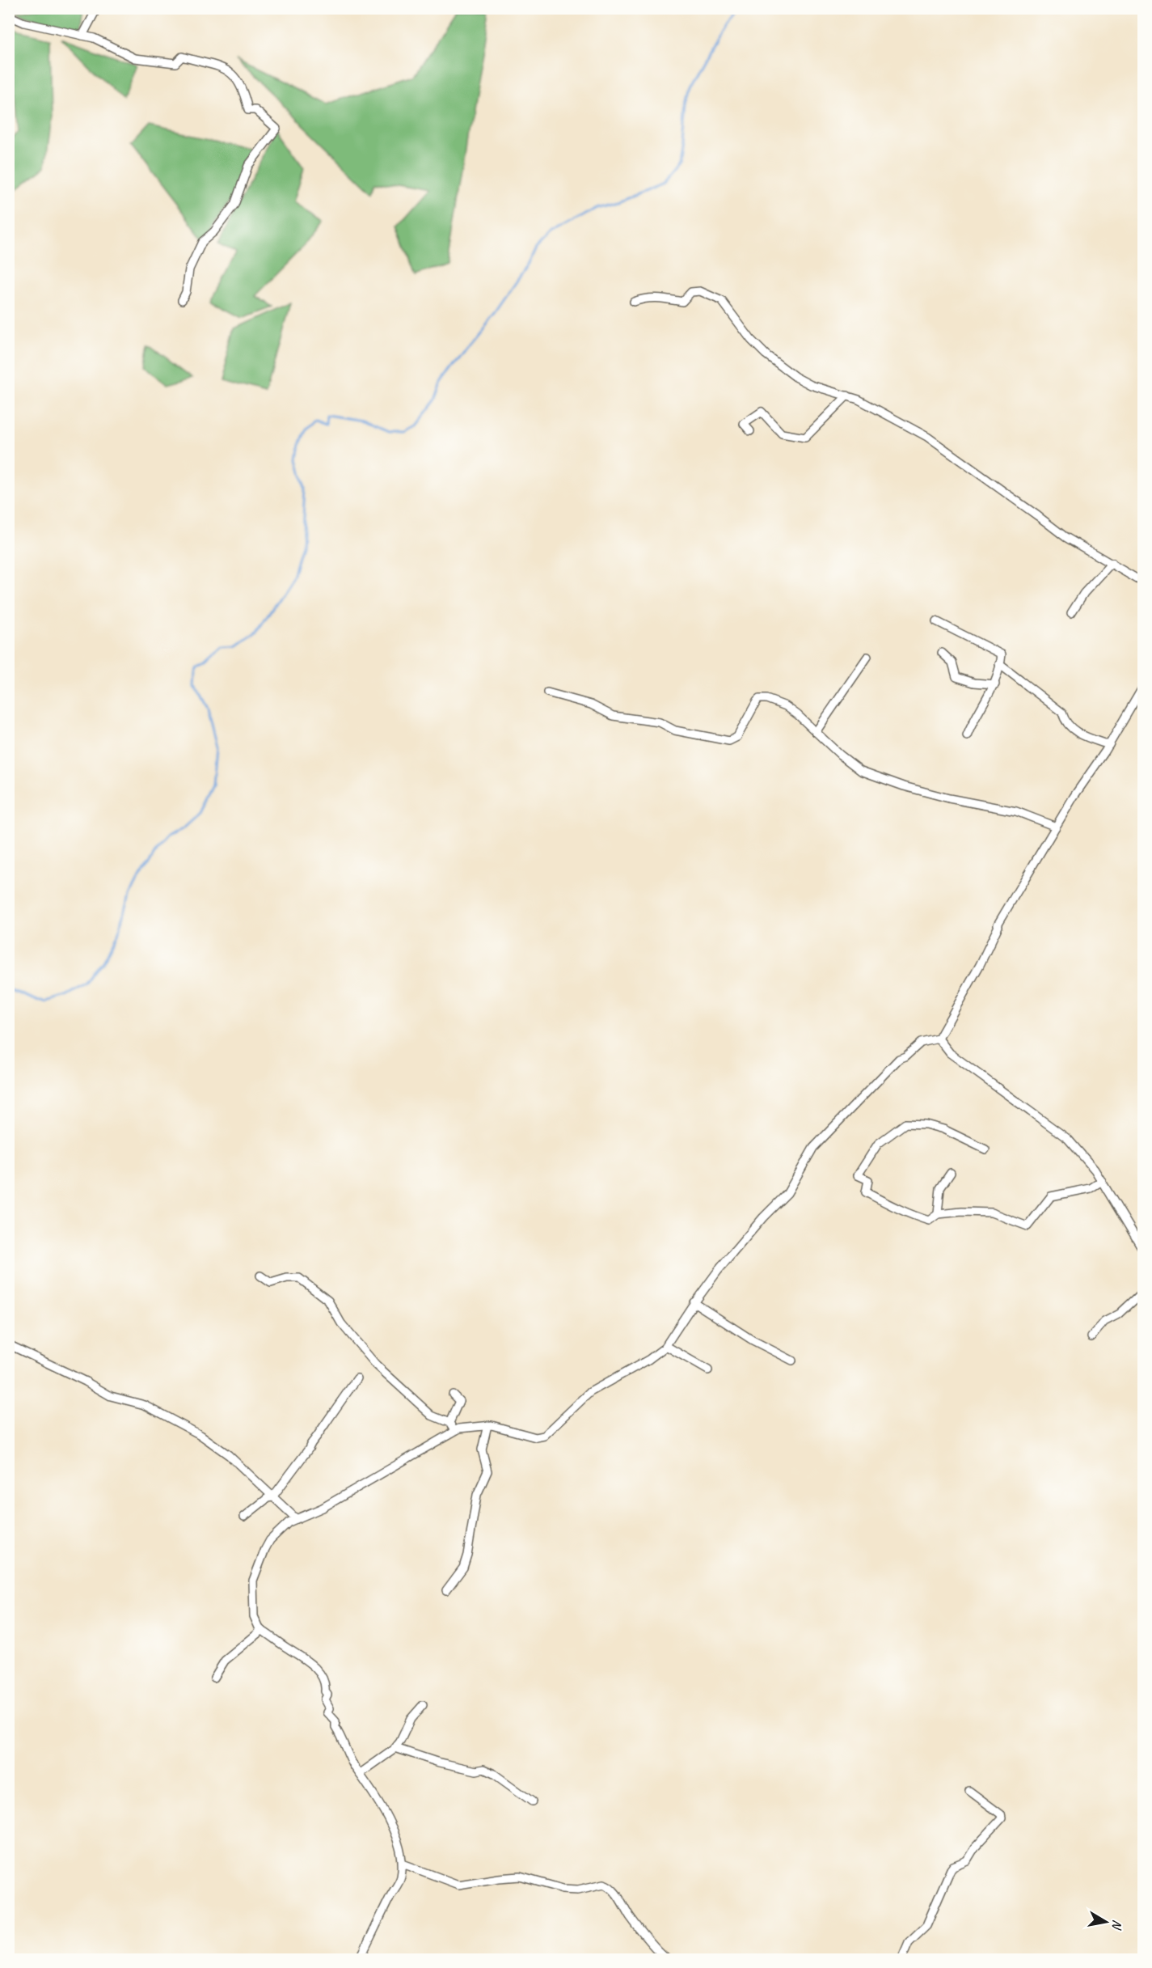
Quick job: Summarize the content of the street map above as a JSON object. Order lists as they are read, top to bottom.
{
  "north": "right"
}
